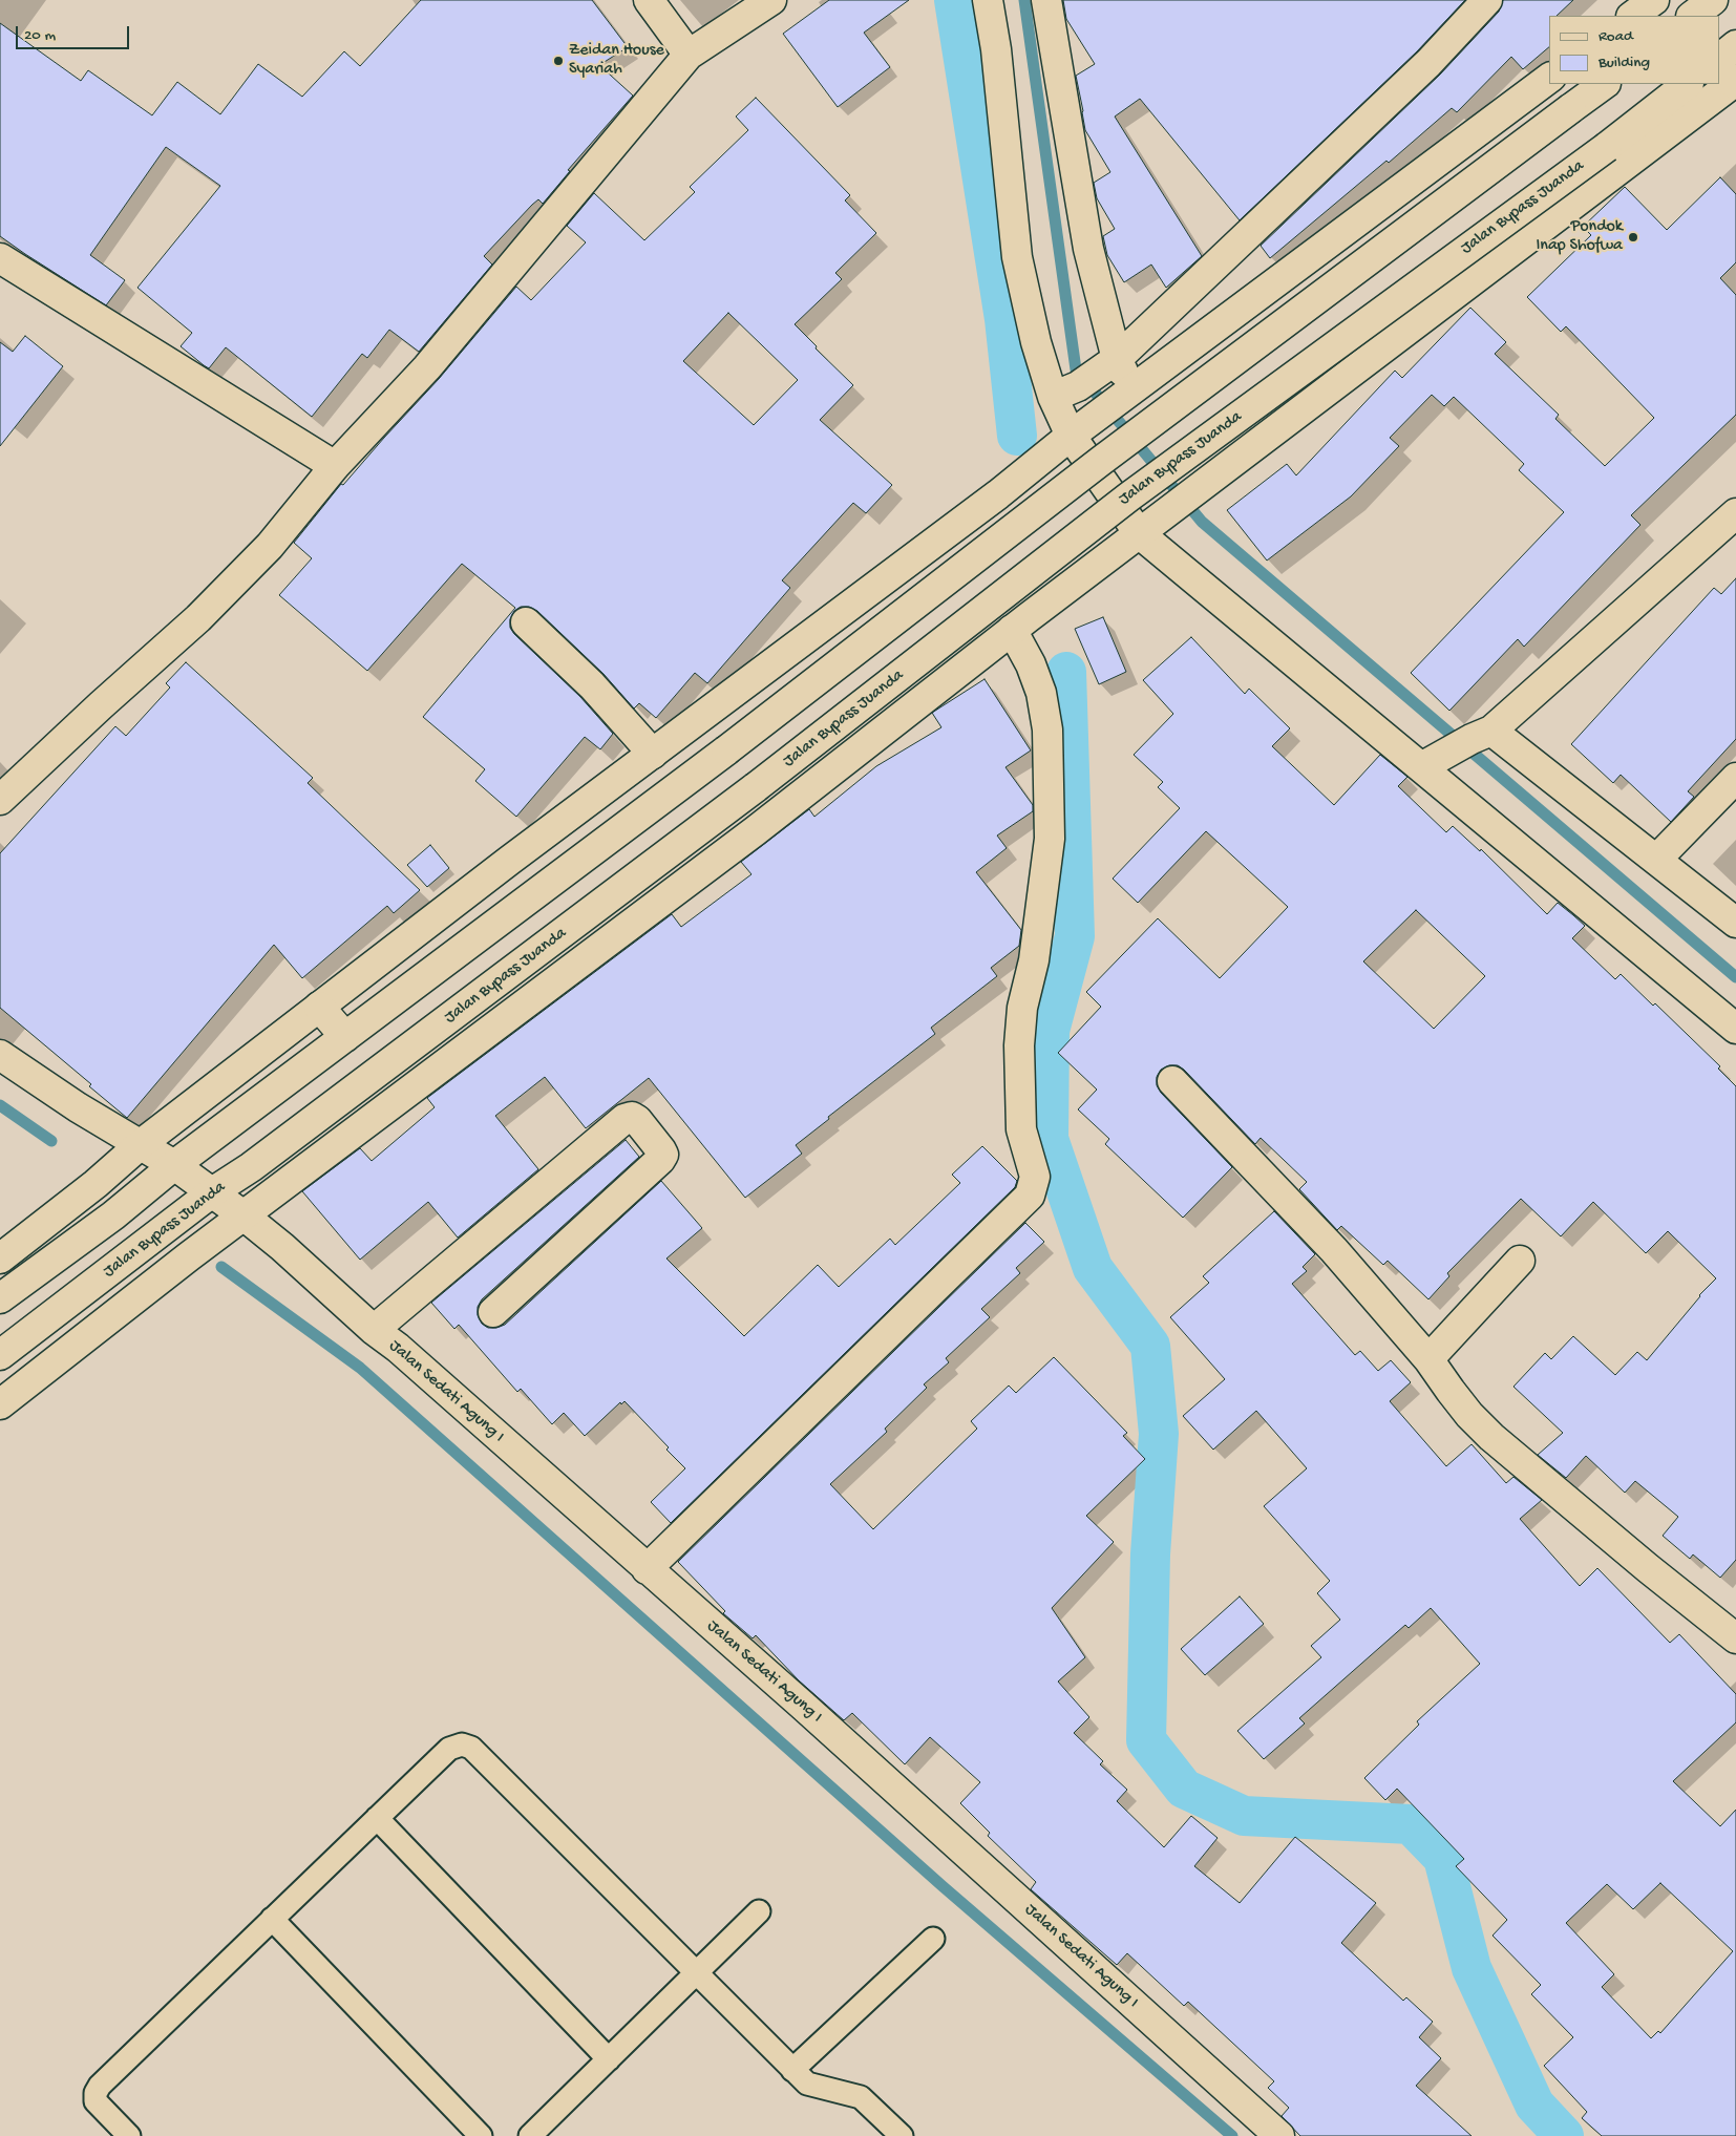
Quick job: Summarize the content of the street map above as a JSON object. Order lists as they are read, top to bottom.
{
  "streets": {
    "main road": ["Jalan Bypass Juanda", "Jalan Sedati Agung I"]
  },
  "crossings": [
    ["Jalan Bypass Juanda", "Jalan Sedati Agung I"]
  ],
  "places": ["Zeidan House Syariah", "Pondok Inap Shofwa"],
  "legend": ["Road", "Building"],
  "scale_bar": "20 m"
}
